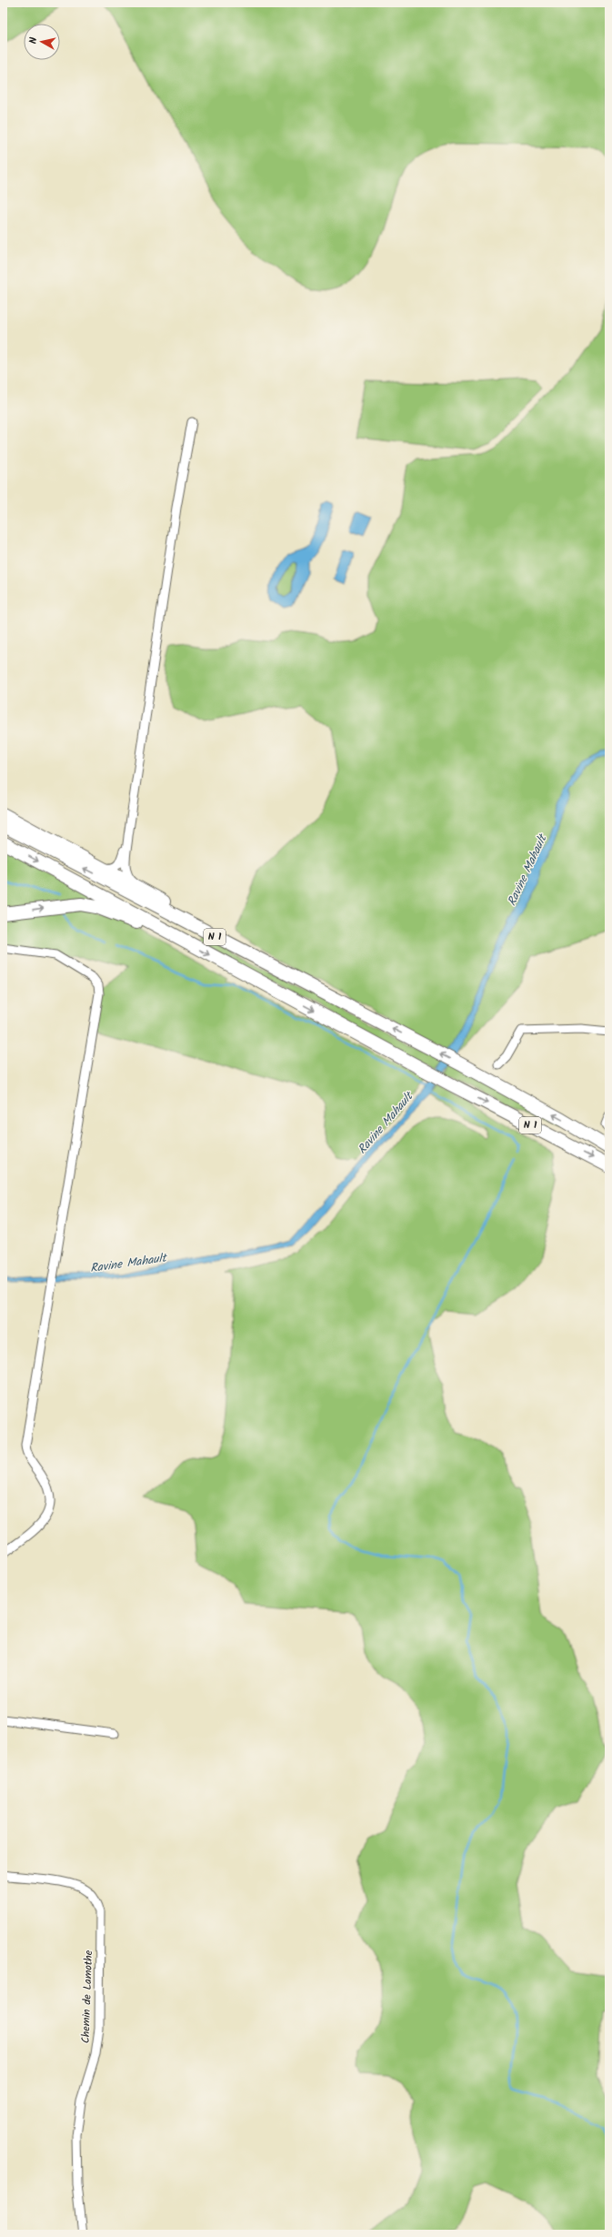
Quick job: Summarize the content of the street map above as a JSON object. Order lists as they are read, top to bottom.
{
  "streets": {
    "highway": ["N 1"],
    "street": ["Chemin de Lamothe"]
  },
  "water": ["Ravine Mahault"],
  "north": "left"
}
